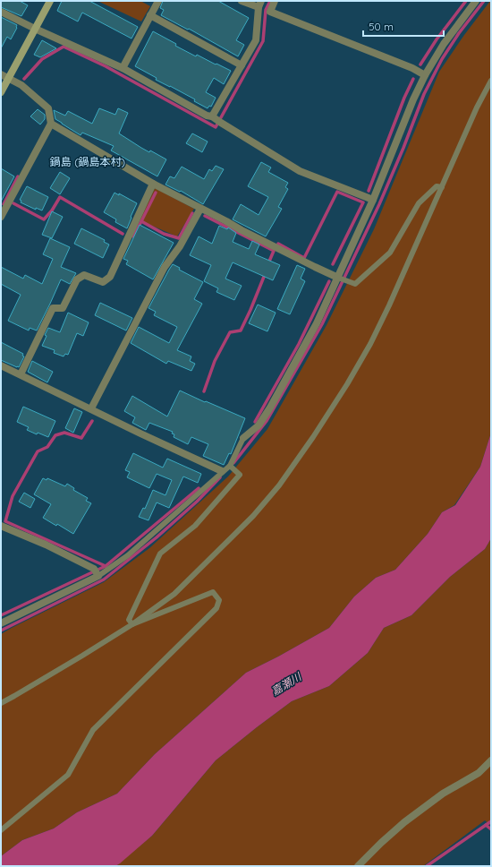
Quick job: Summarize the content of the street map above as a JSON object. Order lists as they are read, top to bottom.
{
  "districts": ["鍋島 (鍋島本村)"],
  "water": ["嘉瀬川"],
  "scale_bar": "50 m"
}
